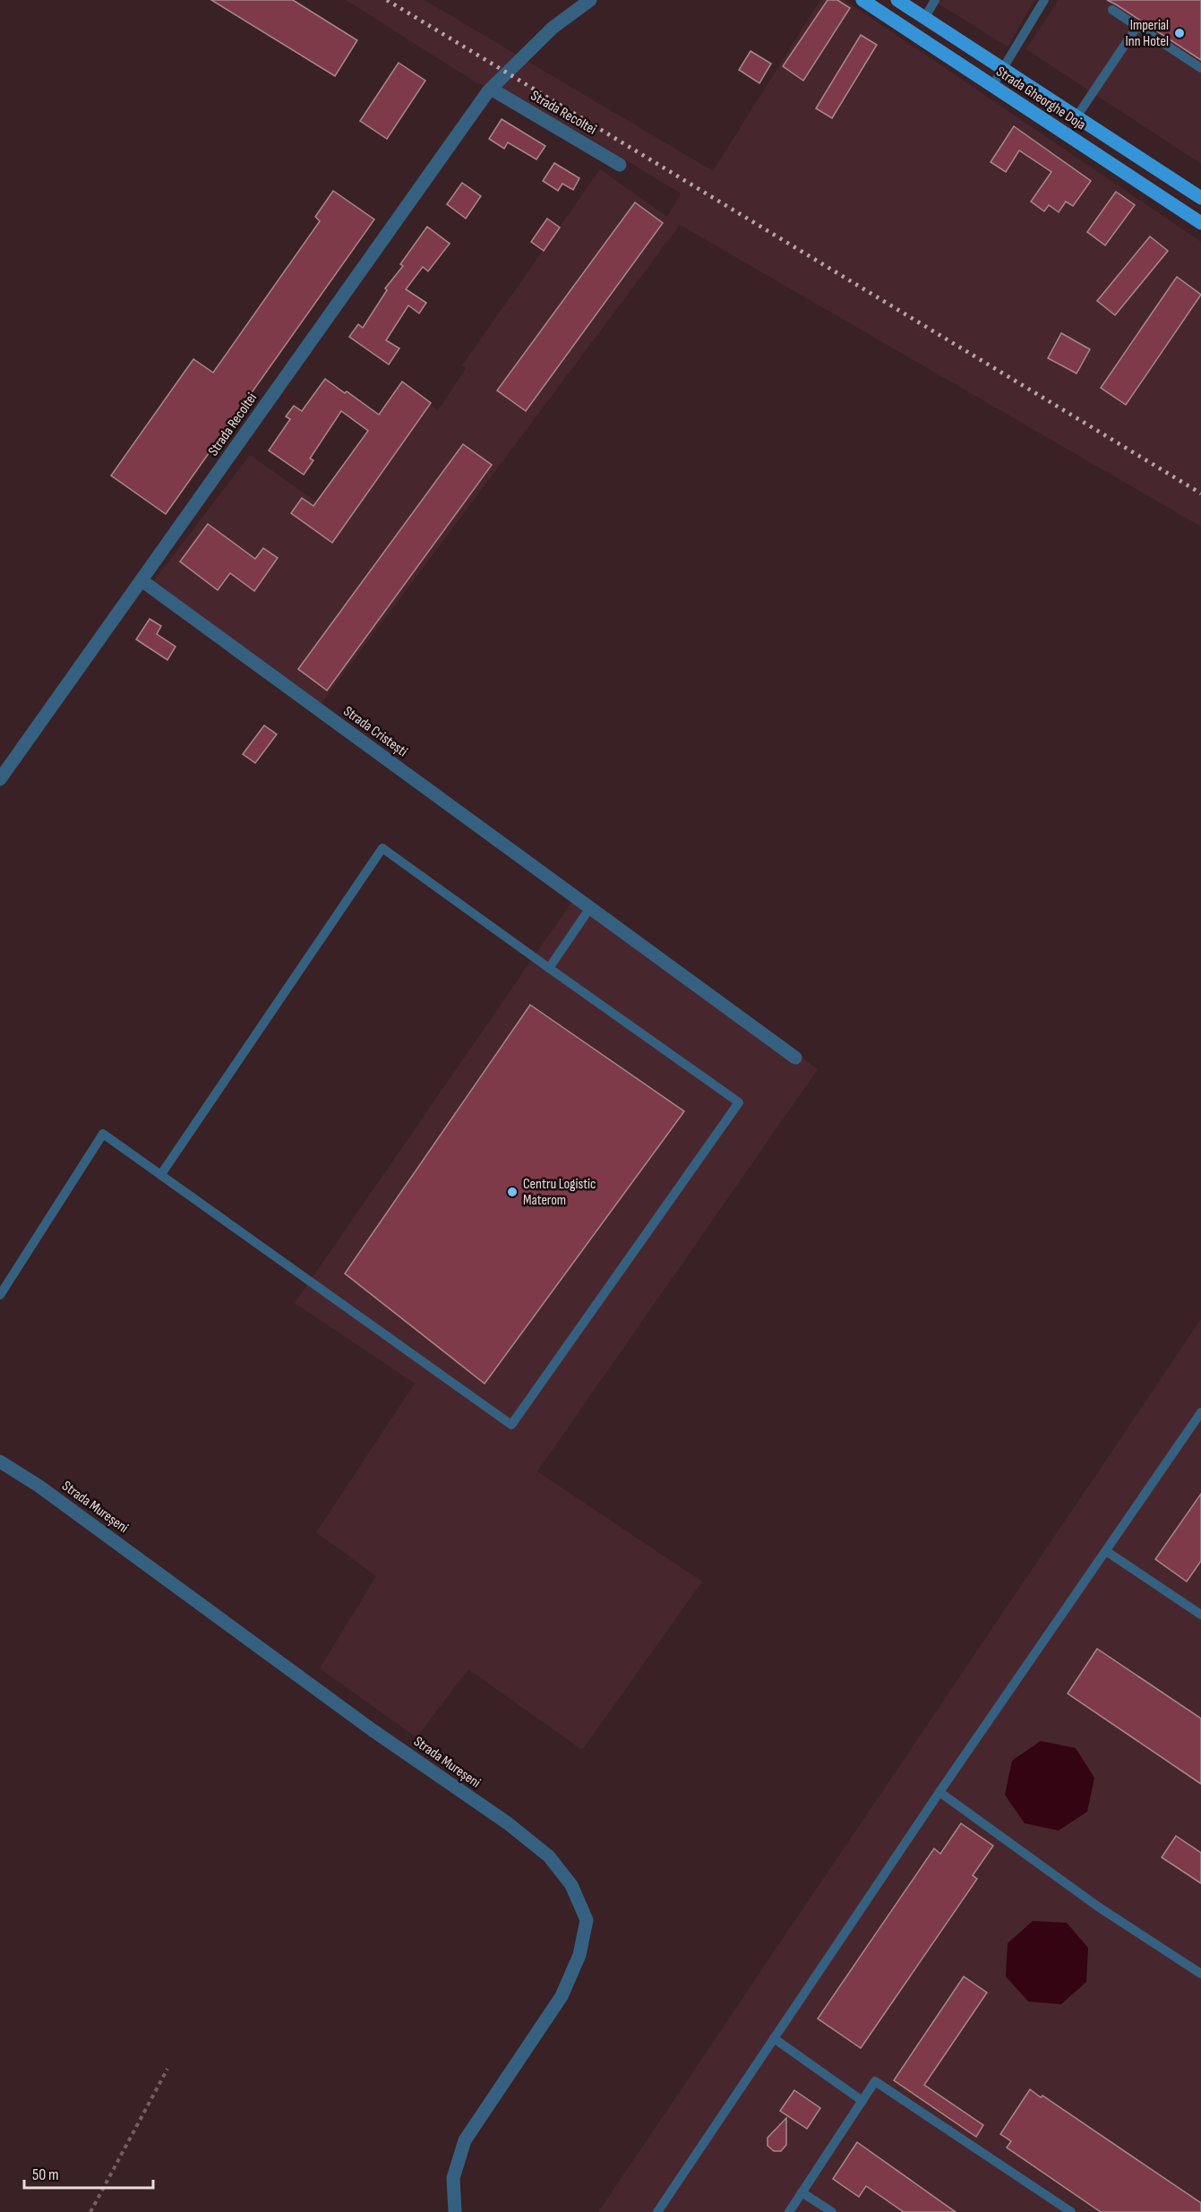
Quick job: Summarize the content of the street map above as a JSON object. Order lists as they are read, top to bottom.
{
  "streets": {
    "main road": ["Strada Gheorghe Doja"],
    "street": ["Strada Recoltei", "Strada Cristești", "Strada Mureșeni"]
  },
  "crossings": [
    ["Strada Recoltei", "Strada Cristești"]
  ],
  "places": ["Imperial Inn Hotel", "Centru Logistic Materom"],
  "scale_bar": "50 m"
}
